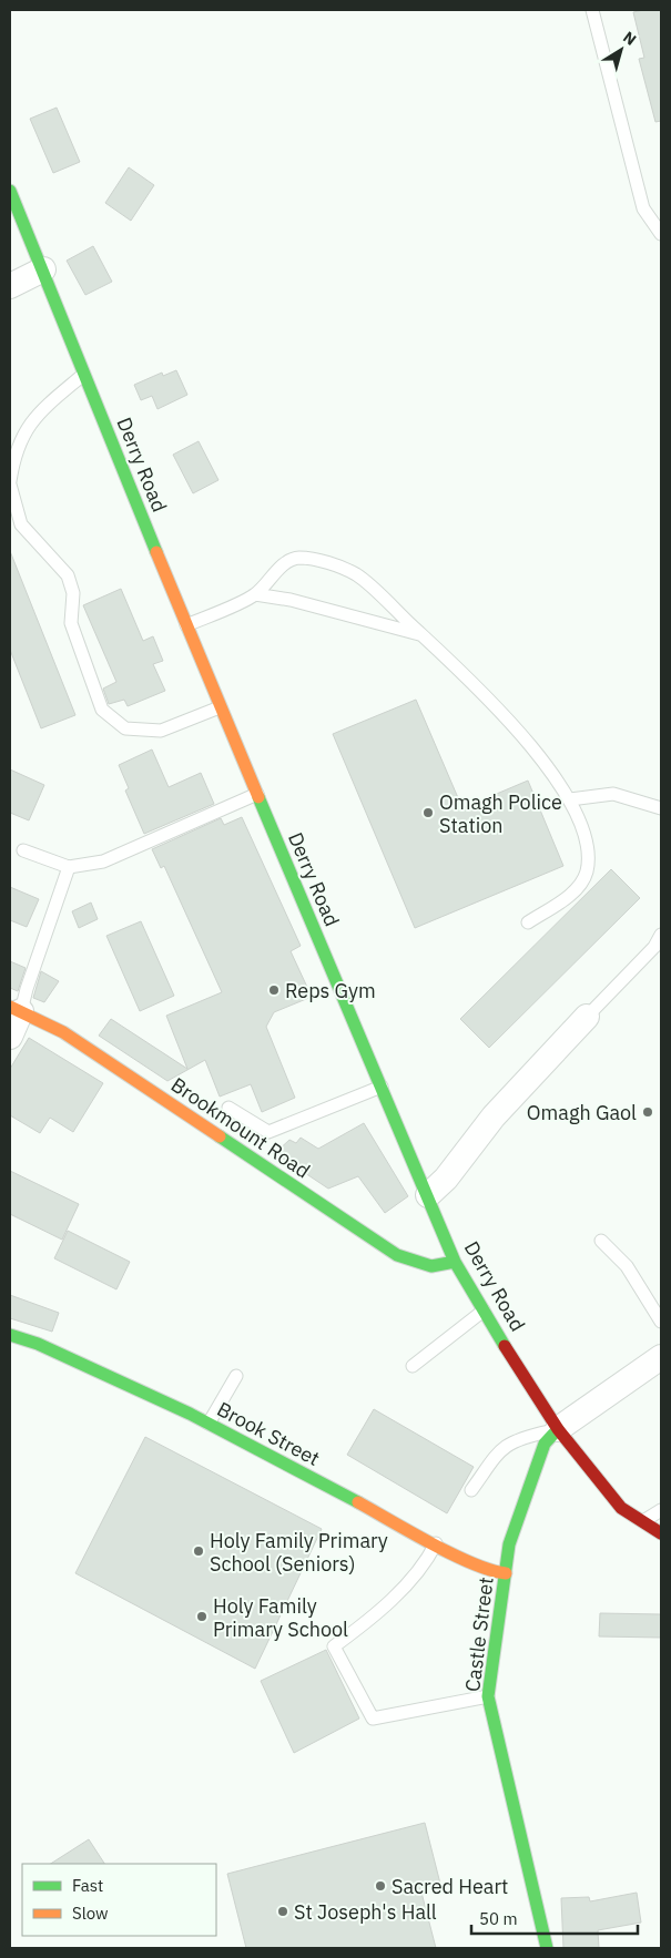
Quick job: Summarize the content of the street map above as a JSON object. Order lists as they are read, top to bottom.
{
  "streets": {
    "street": [
      "Derry Road",
      "Brookmount Road",
      "Brook Street",
      "Castle Street"
    ]
  },
  "crossings": [
    ["Derry Road", "Brookmount Road"],
    ["Derry Road", "Castle Street"],
    ["Brook Street", "Castle Street"]
  ],
  "places": [
    "Omagh Police Station",
    "Reps Gym",
    "Omagh Gaol",
    "Holy Family Primary School (Seniors)",
    "Holy Family Primary School",
    "Sacred Heart",
    "St Joseph's Hall"
  ],
  "legend": ["Fast", "Slow"],
  "scale_bar": "50 m",
  "north": "top right"
}
